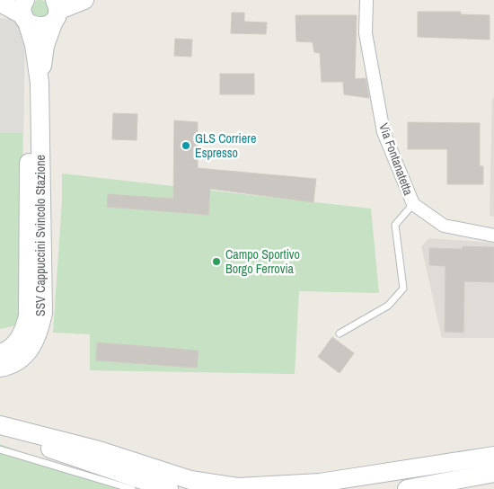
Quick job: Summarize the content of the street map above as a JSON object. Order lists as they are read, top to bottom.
{
  "streets": {
    "street": ["Via Fontanatetta", "SSV Cappuccini Svincolo Stazione"]
  },
  "places": ["GLS Corriere Espresso", "Campo Sportivo Borgo Ferrovia"]
}
